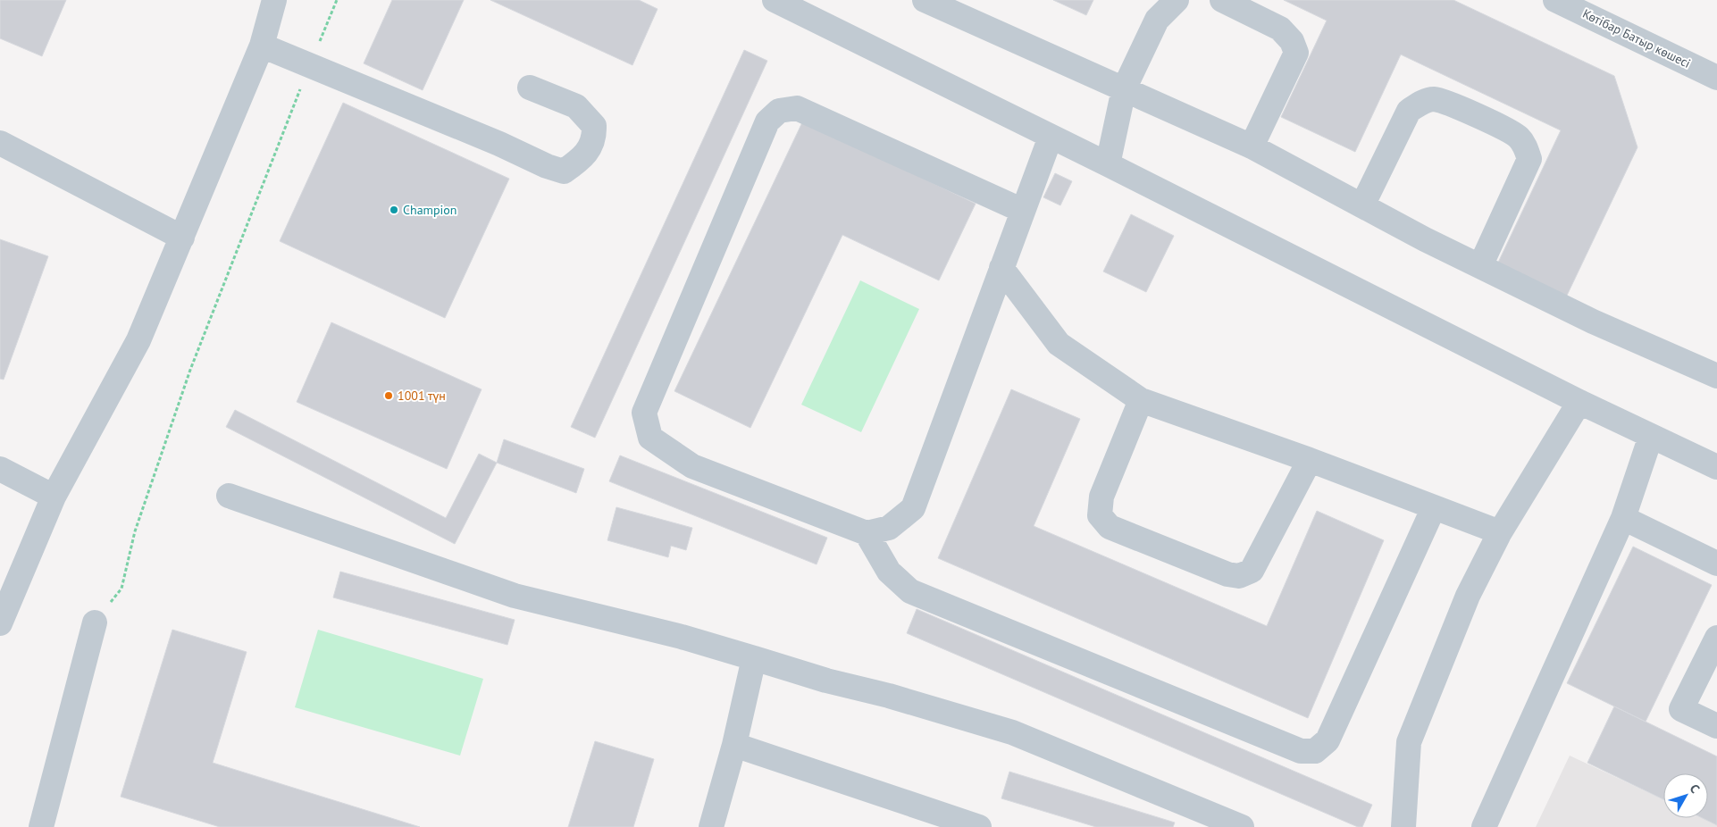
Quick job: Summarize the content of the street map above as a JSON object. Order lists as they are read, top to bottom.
{
  "streets": {
    "street": ["Көтібар Батыр көшесі"]
  },
  "places": ["Champion", "1001 түн"],
  "north": "top right"
}
